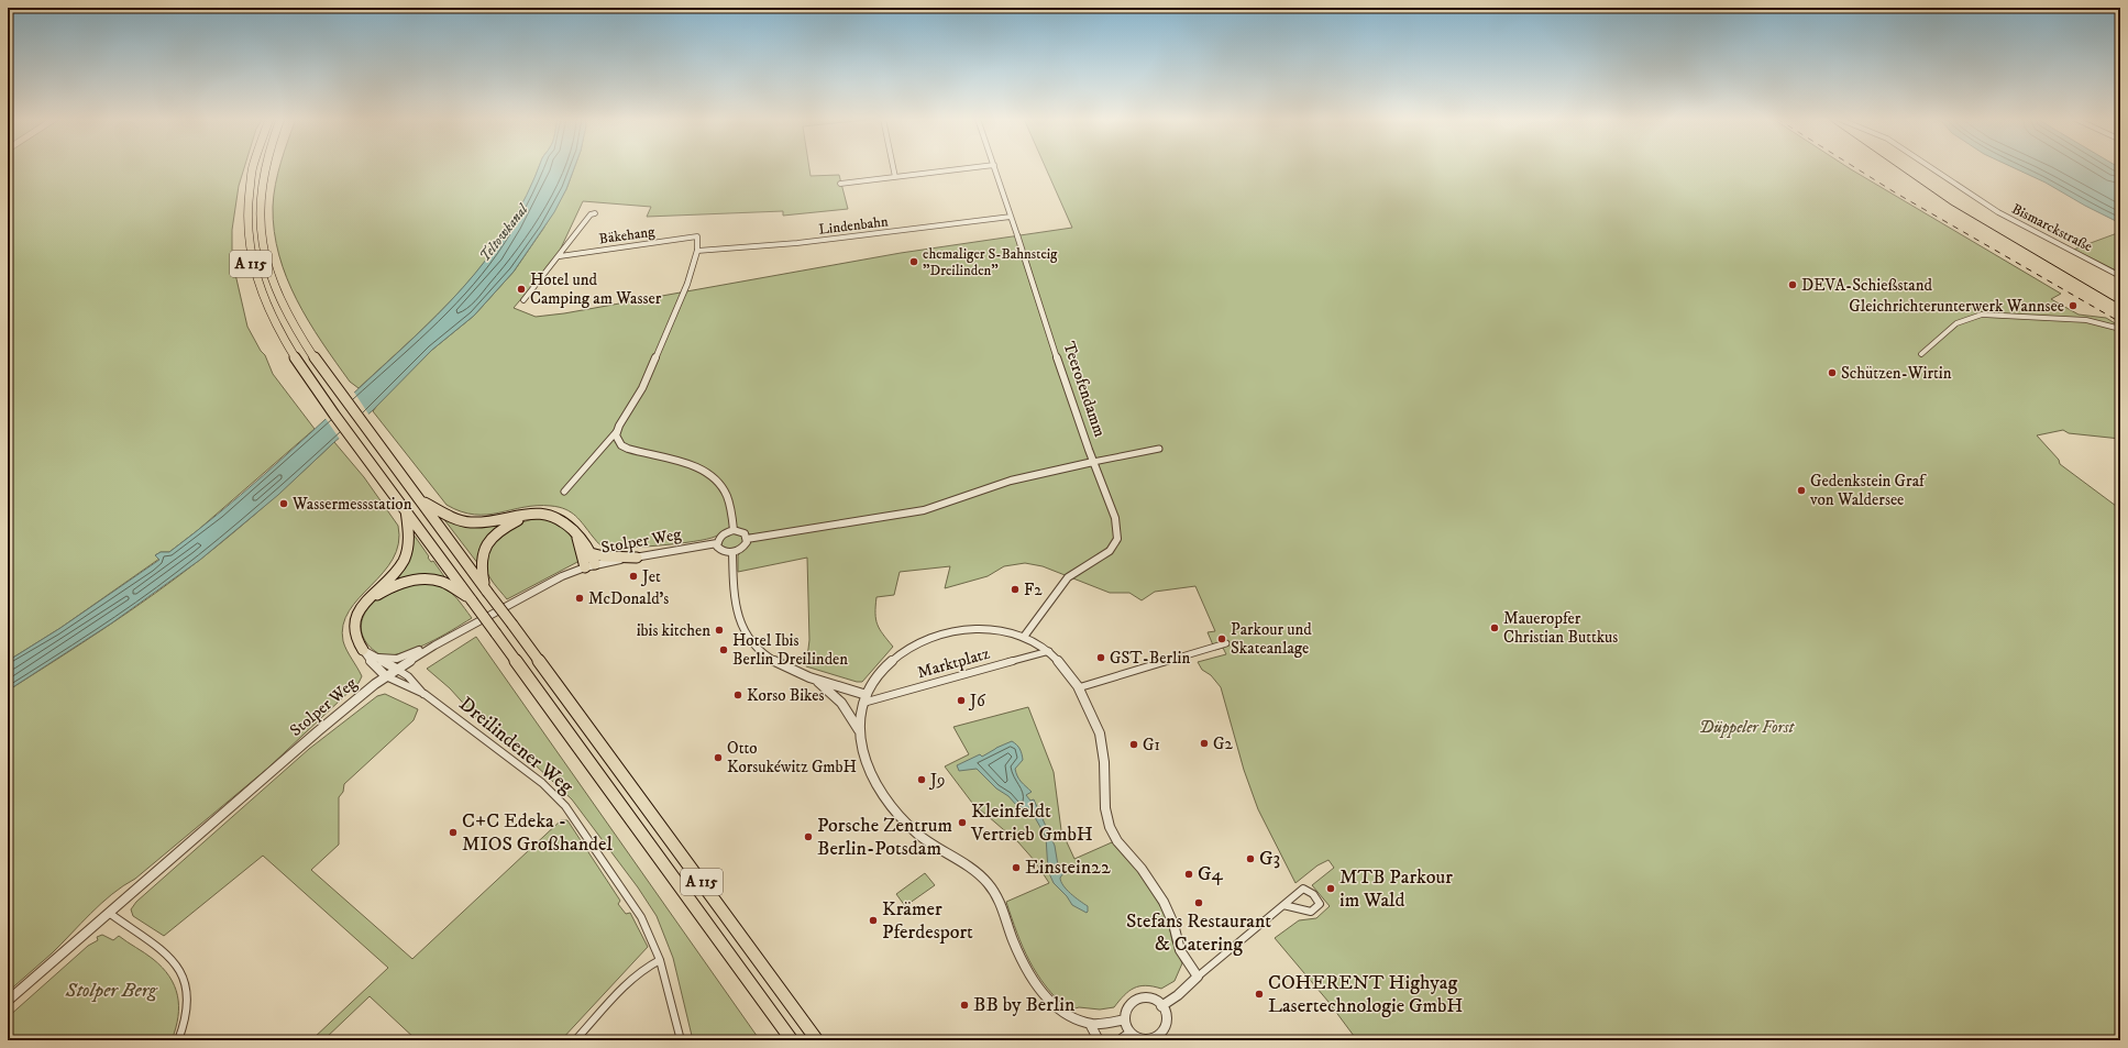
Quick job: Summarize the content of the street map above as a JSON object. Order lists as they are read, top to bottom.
{
  "streets": {
    "highway": ["A 115"],
    "street": [
      "Lindenbahn",
      "Bismarckstraße",
      "Bäkehang",
      "Teerofendamm",
      "Stolper Weg",
      "Marktplatz",
      "Dreilindener Weg"
    ]
  },
  "crossings": [
    ["Lindenbahn", "Bäkehang"],
    ["Lindenbahn", "Teerofendamm"],
    ["Stolper Weg", "Dreilindener Weg"]
  ],
  "water": ["Teltowkanal"],
  "parks": ["Düppeler Forst", "Stolper Berg"],
  "places": [
    "ehemaliger S-Bahnsteig \"Dreilinden\"",
    "DEVA-Schießstand",
    "Hotel und Camping am Wasser",
    "Gleichrichterunterwerk Wannsee",
    "Schützen-Wirtin",
    "Gedenkstein Graf von Waldersee",
    "Wassermessstation",
    "Jet",
    "F2",
    "McDonald's",
    "Maueropfer Christian Buttkus",
    "ibis kitchen",
    "Parkour und Skateanlage",
    "Hotel Ibis Berlin Dreilinden",
    "GST-Berlin",
    "Korso Bikes",
    "J6",
    "G2",
    "G1",
    "Otto Korsukéwitz GmbH",
    "J9",
    "Kleinfeldt Vertrieb GmbH",
    "C+C Edeka - MIOS Großhandel",
    "Porsche Zentrum Berlin-Potsdam",
    "G3",
    "Einstein22",
    "G4",
    "MTB Parkour im Wald",
    "Stefans Restaurant & Catering",
    "Krämer Pferdesport",
    "COHERENT Highyag Lasertechnologie GmbH",
    "BB by Berlin"
  ]
}
